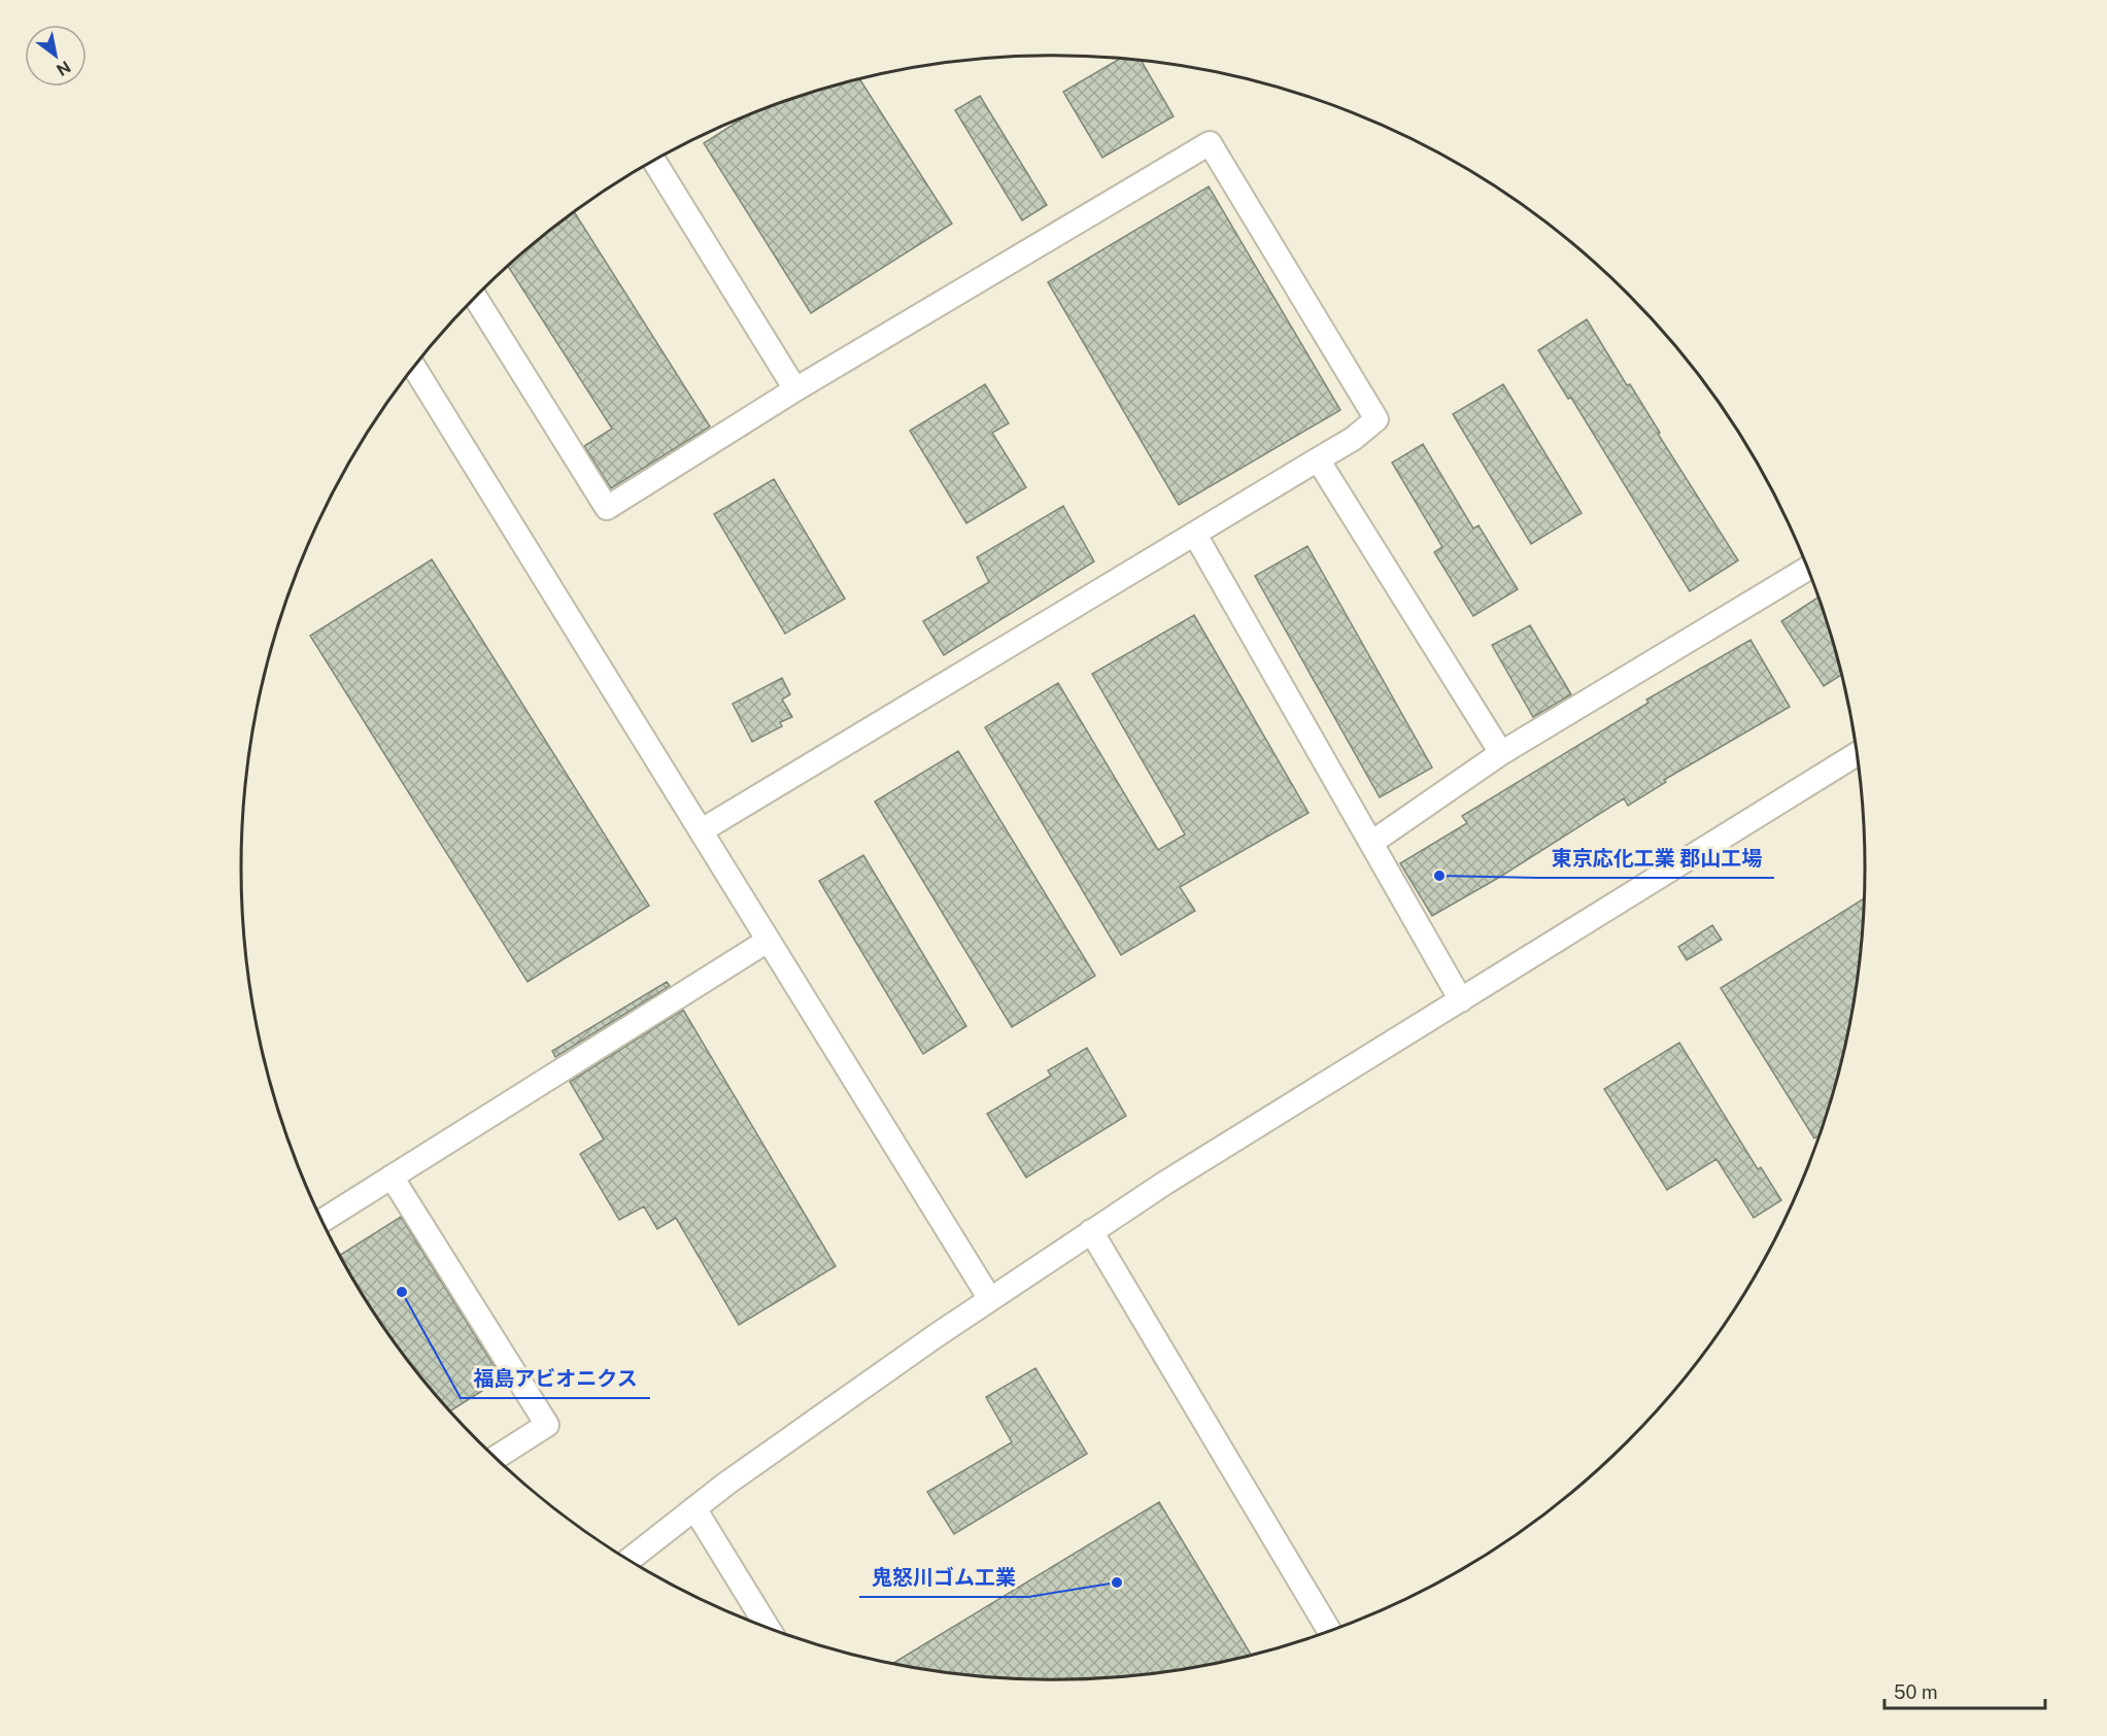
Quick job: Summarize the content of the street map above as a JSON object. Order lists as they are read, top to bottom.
{
  "places": ["東京応化工業 郡山工場", "福島アビオニクス", "鬼怒川ゴム工業"],
  "scale_bar": "50 m",
  "north": "bottom right"
}
